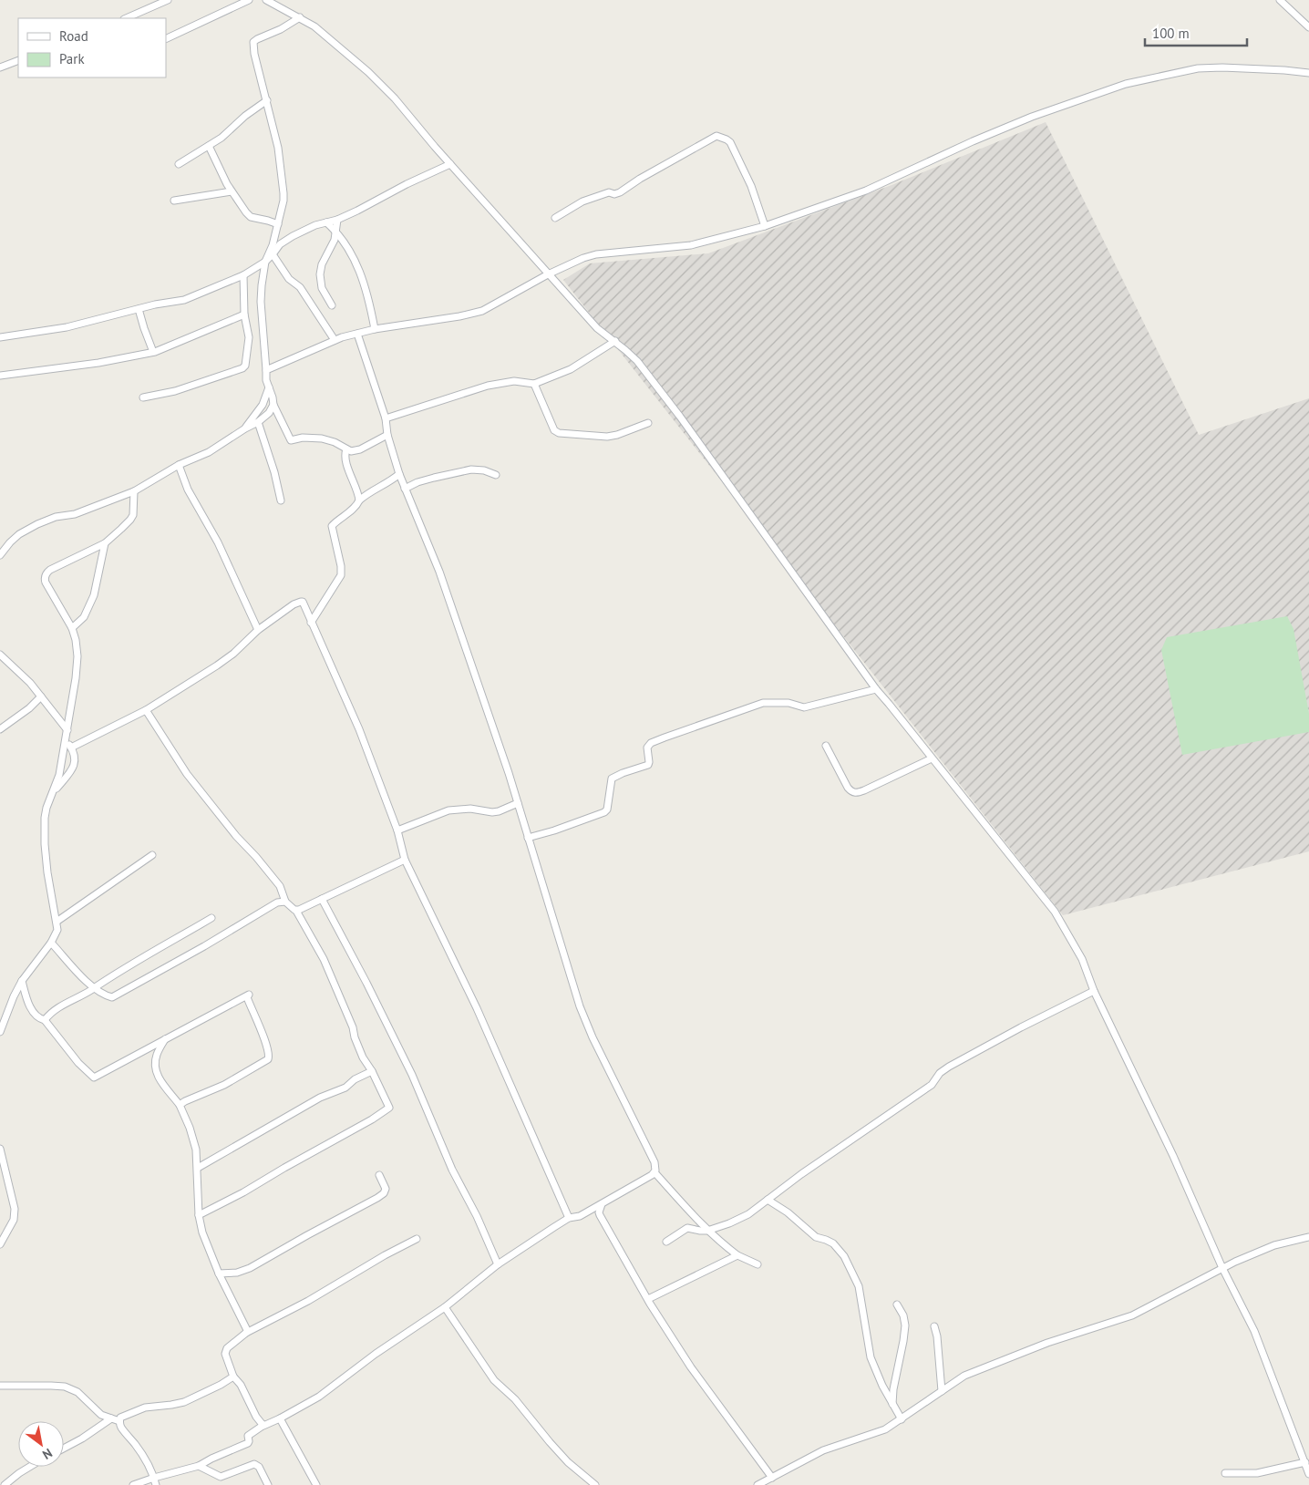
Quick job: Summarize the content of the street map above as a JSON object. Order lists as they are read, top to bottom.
{
  "legend": ["Road", "Park"],
  "scale_bar": "100 m",
  "north": "bottom right"
}
